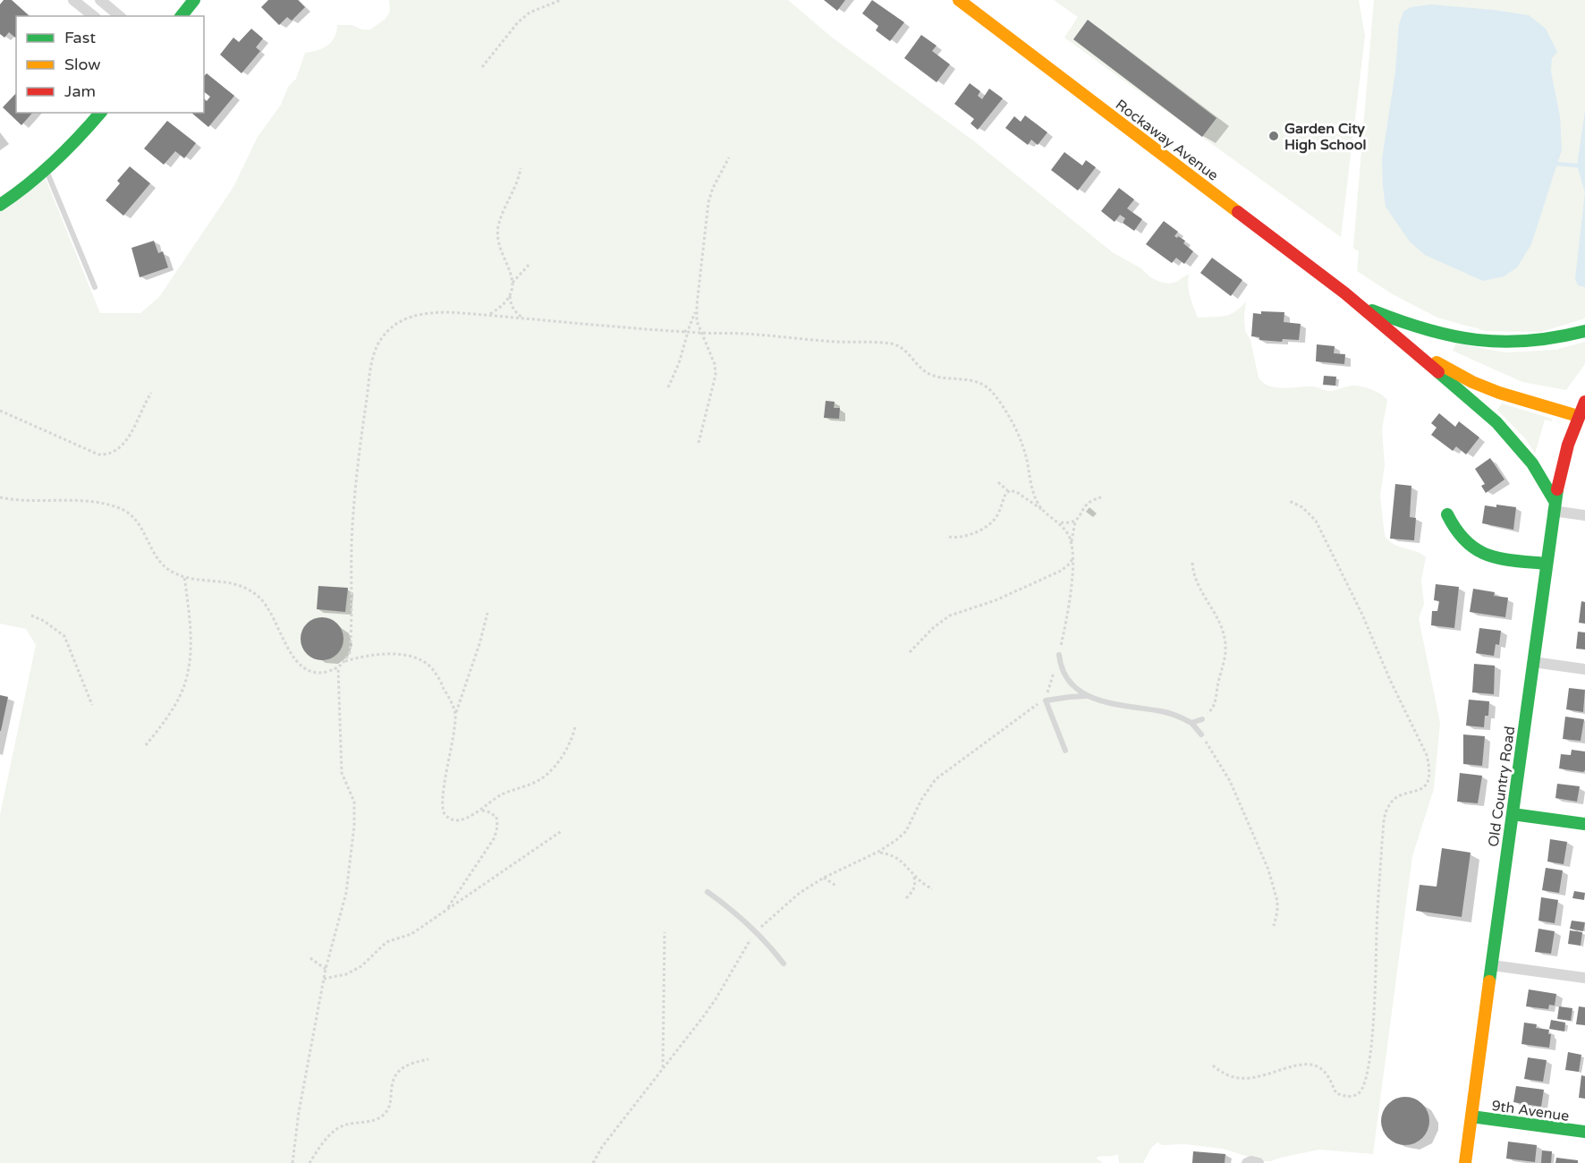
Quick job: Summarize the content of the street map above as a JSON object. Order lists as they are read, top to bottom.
{
  "streets": {
    "main road": ["Rockaway Avenue", "Old Country Road", "9th Avenue"]
  },
  "crossings": [
    ["Rockaway Avenue", "Old Country Road"],
    ["Old Country Road", "9th Avenue"]
  ],
  "places": ["Garden City High School"],
  "legend": ["Fast", "Slow", "Jam"]
}
